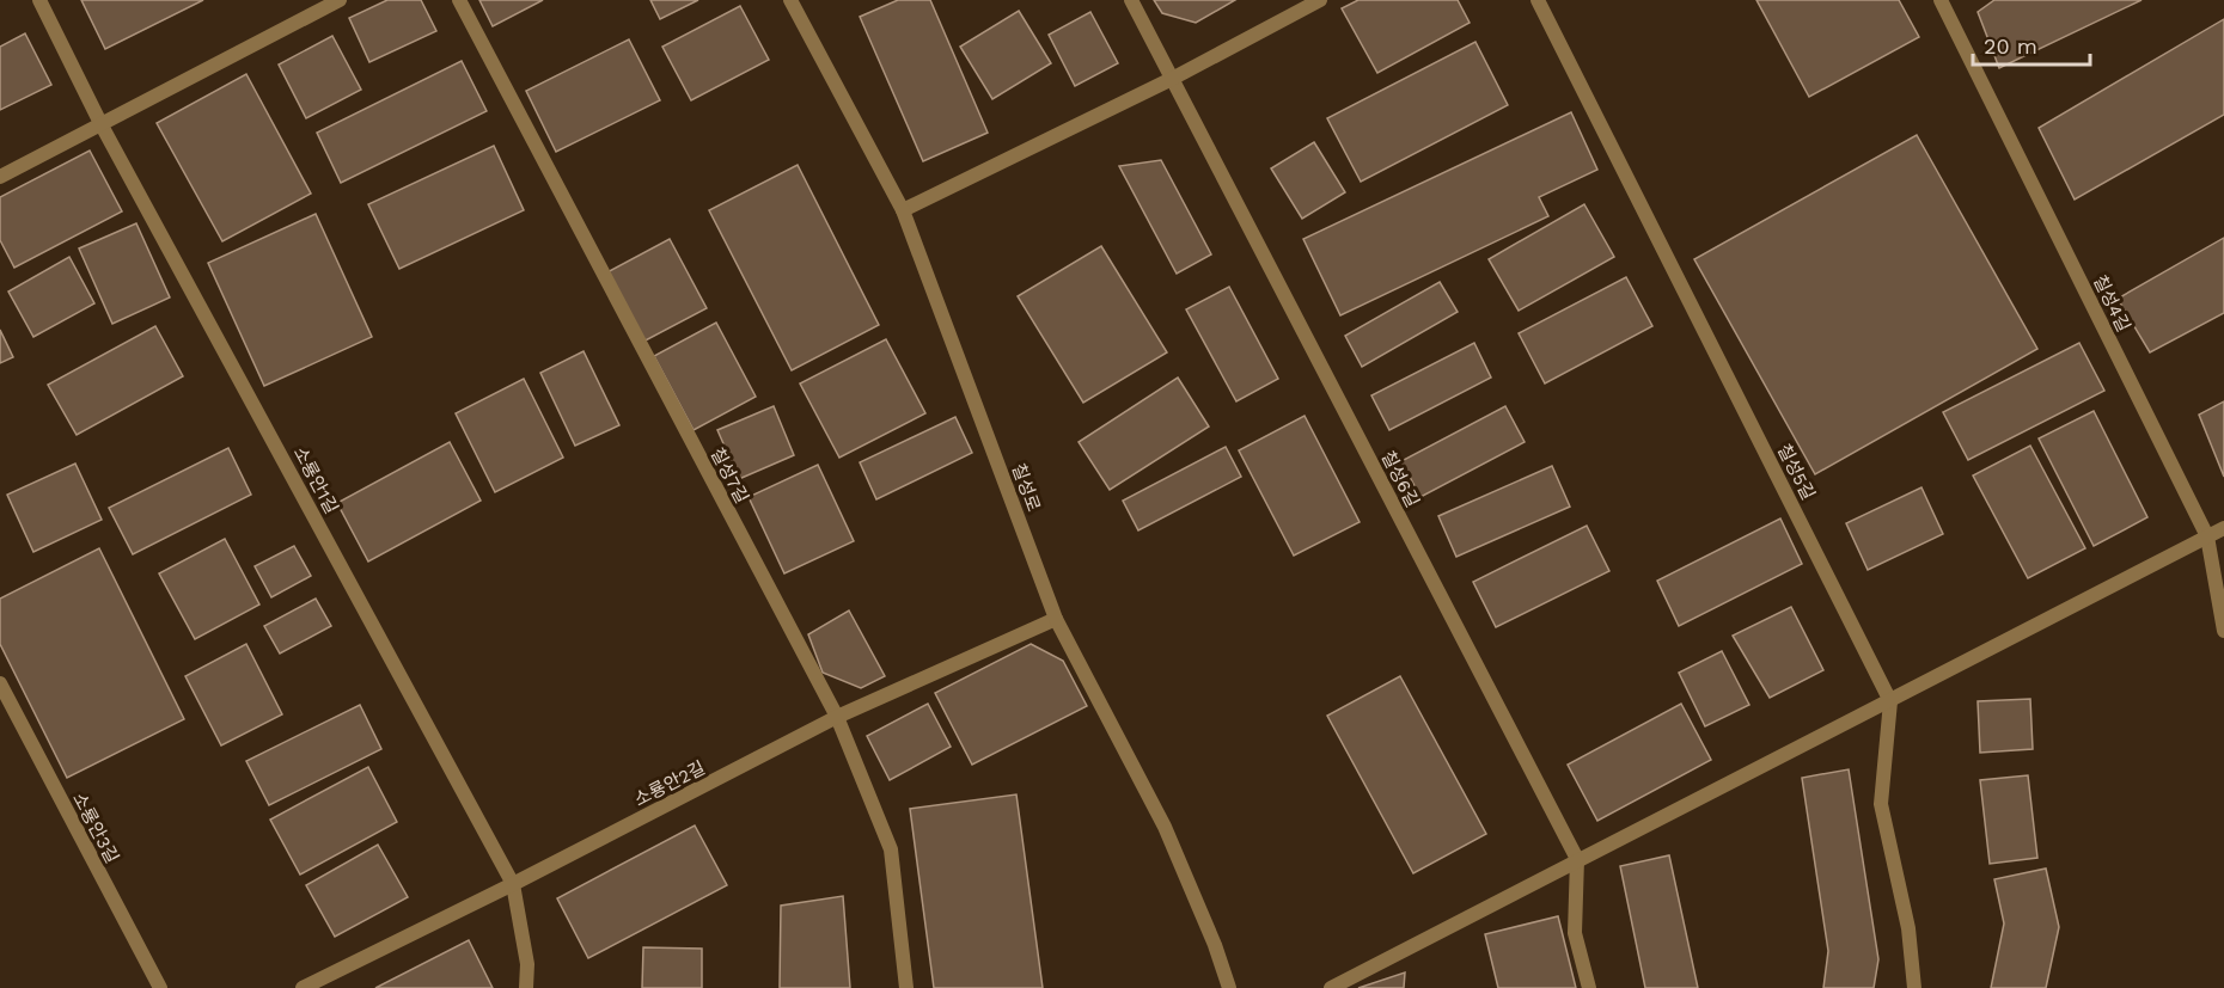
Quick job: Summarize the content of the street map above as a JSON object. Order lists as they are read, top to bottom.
{
  "streets": {
    "street": [
      "칠성4길",
      "칠성5길",
      "칠성7길",
      "칠성6길",
      "소룡안1길",
      "칠성로",
      "소룡안2길",
      "소룡안3길"
    ]
  },
  "crossings": [
    ["칠성7길", "소룡안2길"],
    ["소룡안1길", "소룡안2길"],
    ["칠성로", "소룡안2길"]
  ],
  "scale_bar": "20 m"
}
